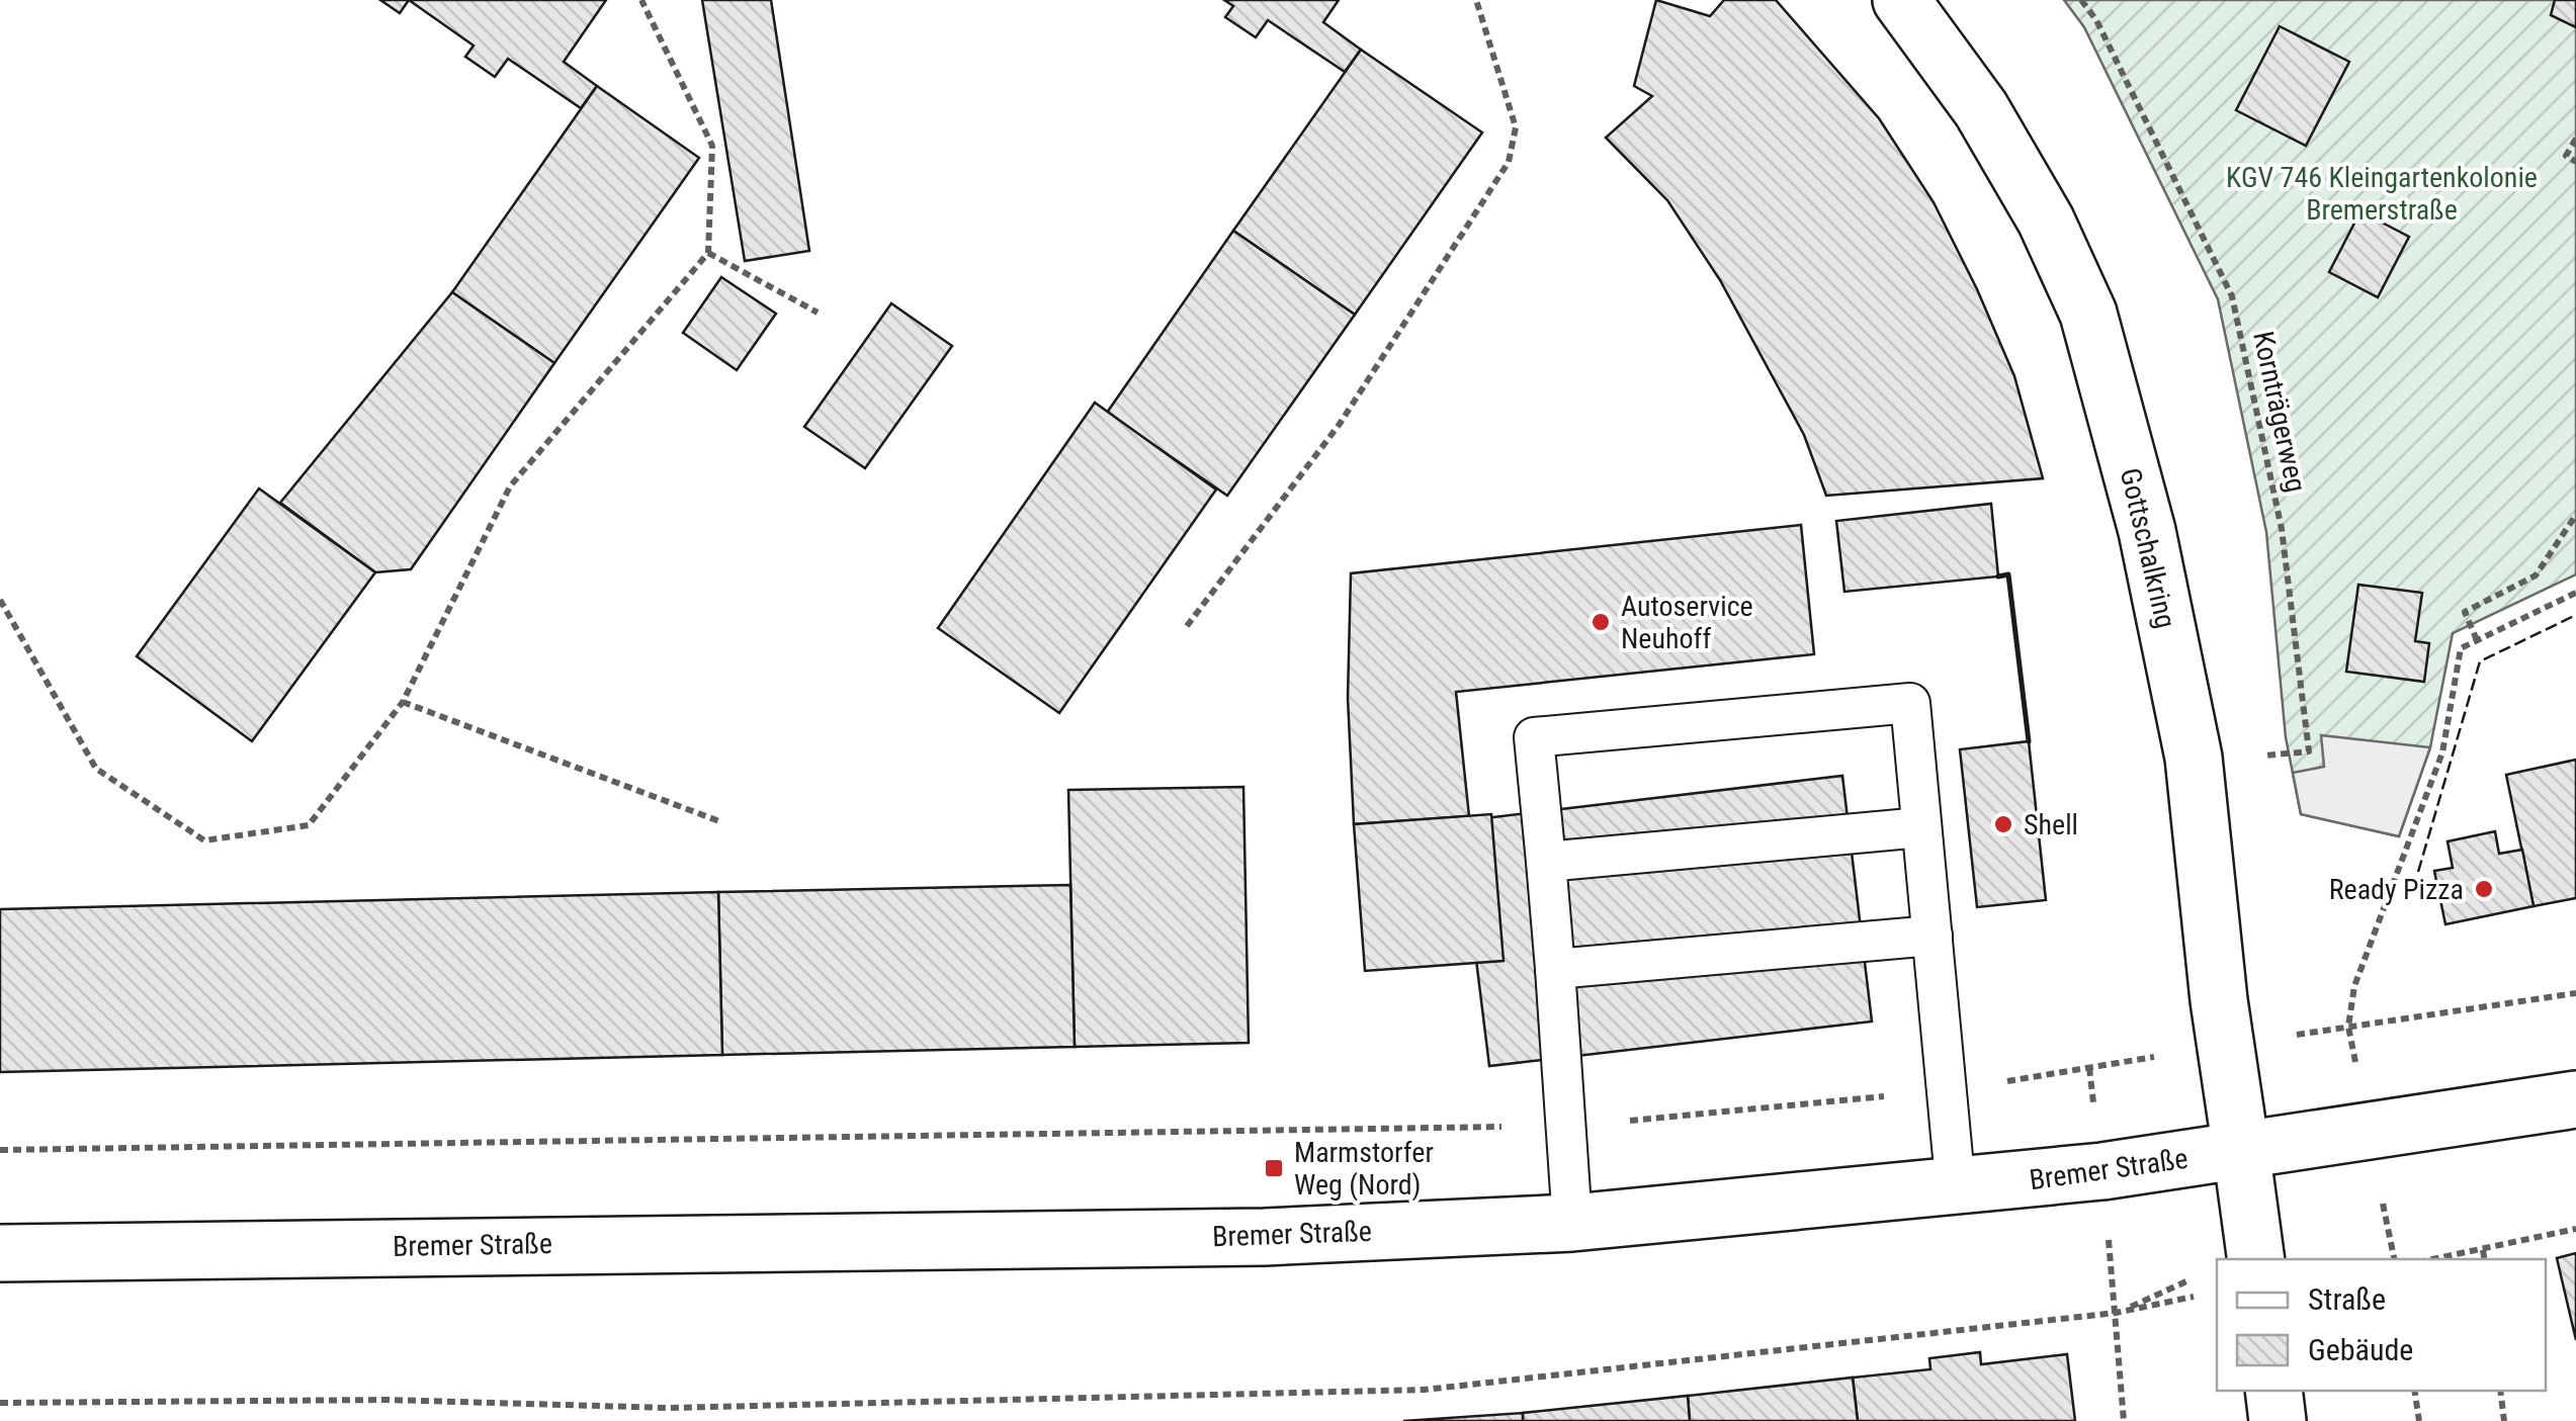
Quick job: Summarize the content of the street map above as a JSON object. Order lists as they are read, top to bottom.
{
  "streets": {
    "main road": ["Gottschalkring", "Bremer Straße"],
    "path": ["Kornträgerweg"]
  },
  "crossings": [
    ["Kornträgerweg", "Gottschalkring"],
    ["Gottschalkring", "Bremer Straße"]
  ],
  "parks": ["KGV 746 Kleingartenkolonie Bremerstraße"],
  "places": {
    "other": ["Autoservice Neuhoff", "Shell", "Ready Pizza"],
    "transit": ["Marmstorfer Weg (Nord)"]
  },
  "legend": ["Straße", "Gebäude"]
}
